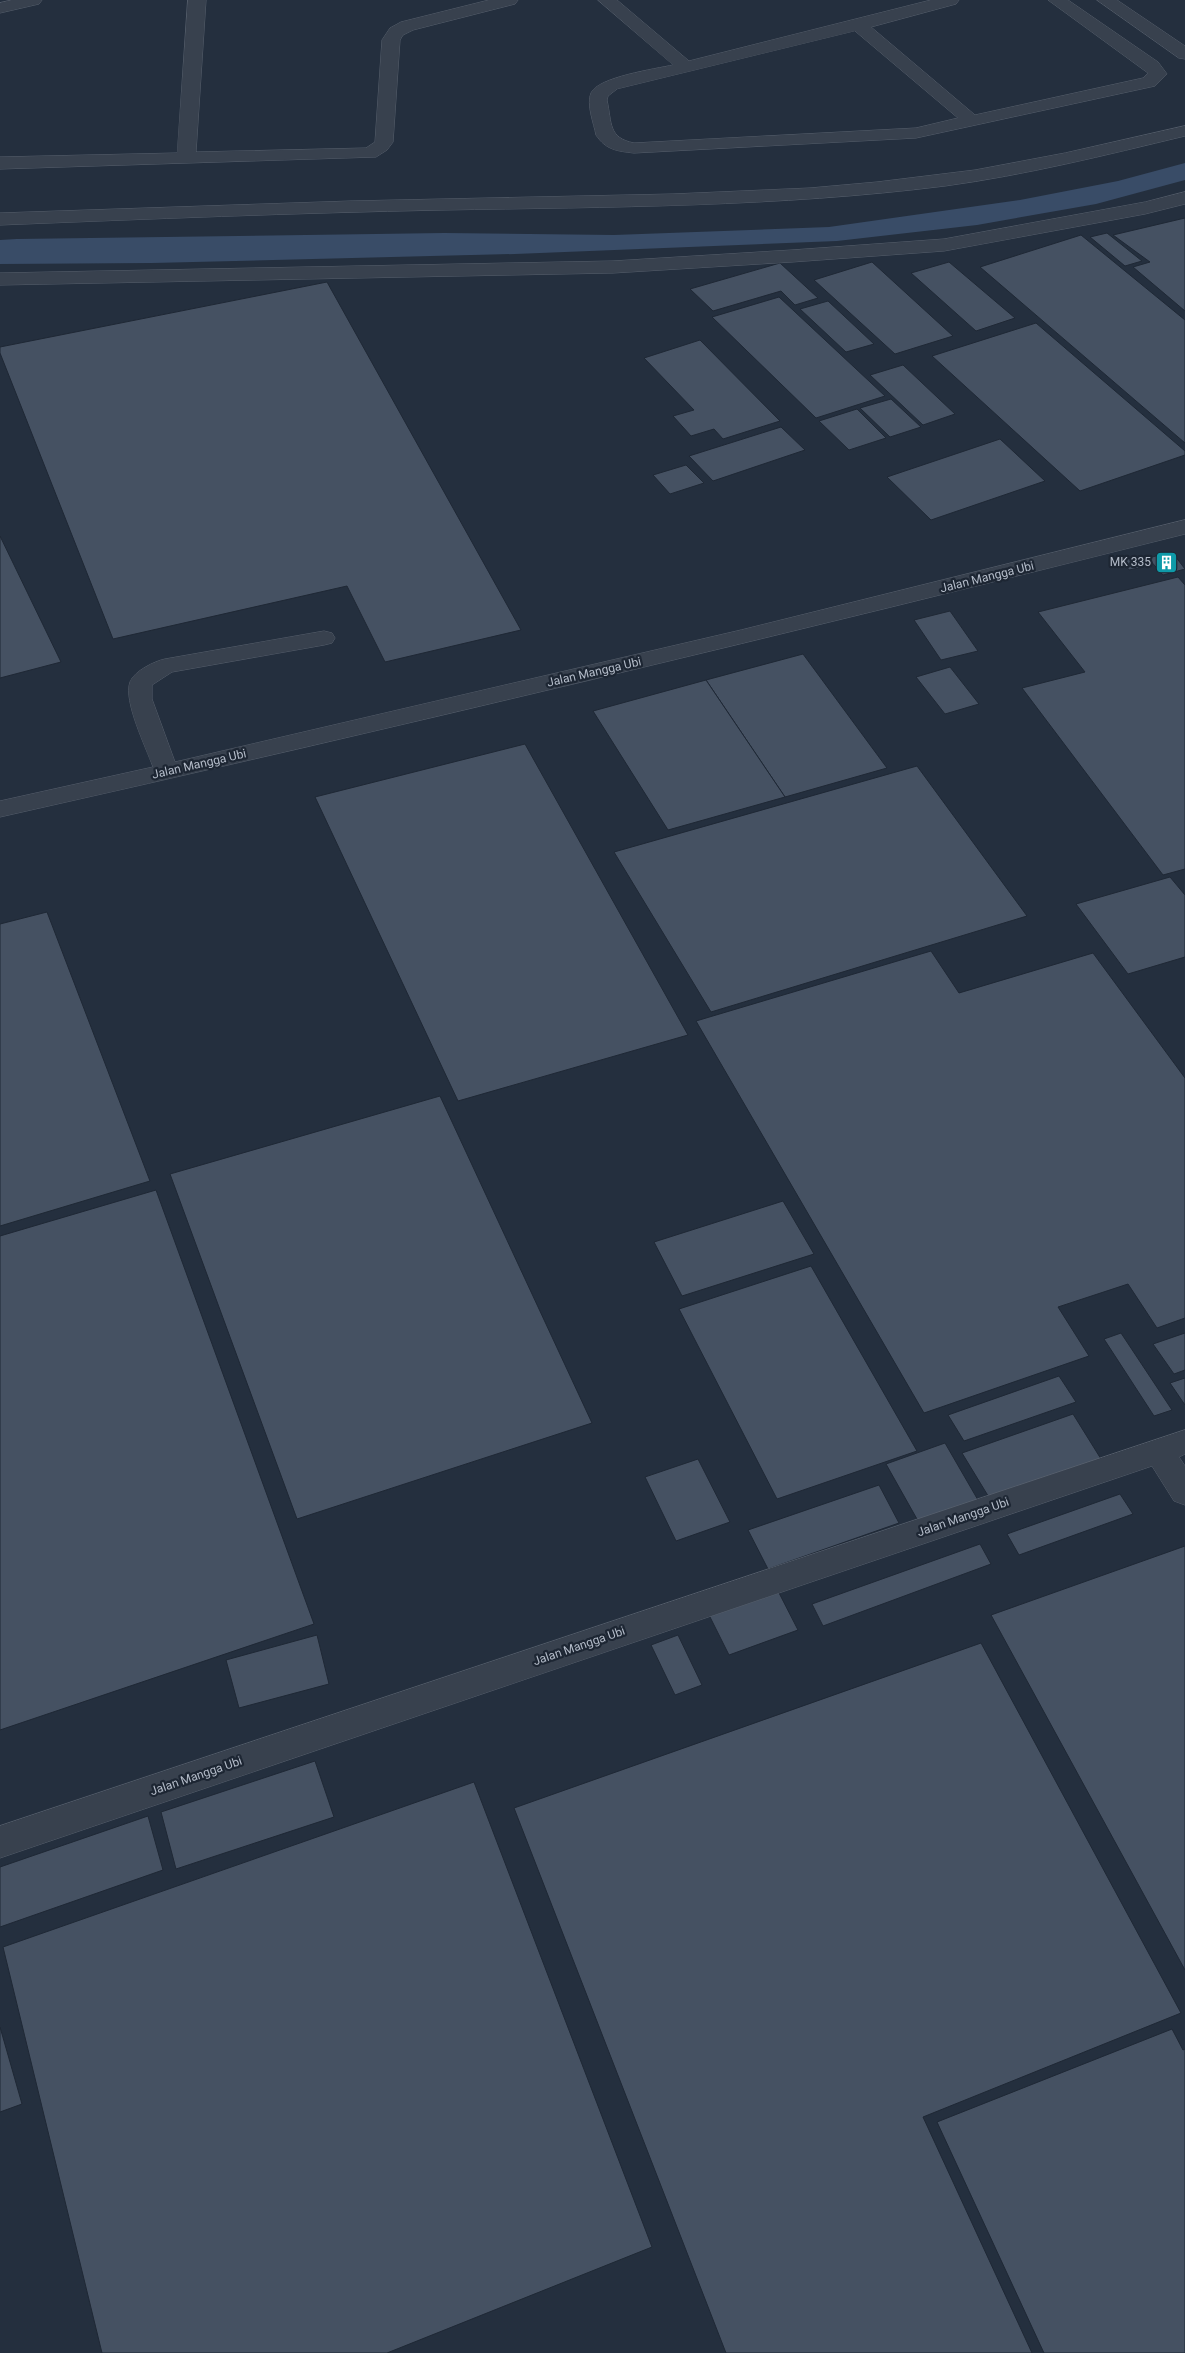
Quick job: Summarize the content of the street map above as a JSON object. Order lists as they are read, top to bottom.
{
  "streets": {
    "street": ["Jalan Mangga Ubi"]
  },
  "places": {
    "building": ["MK 335"]
  }
}
